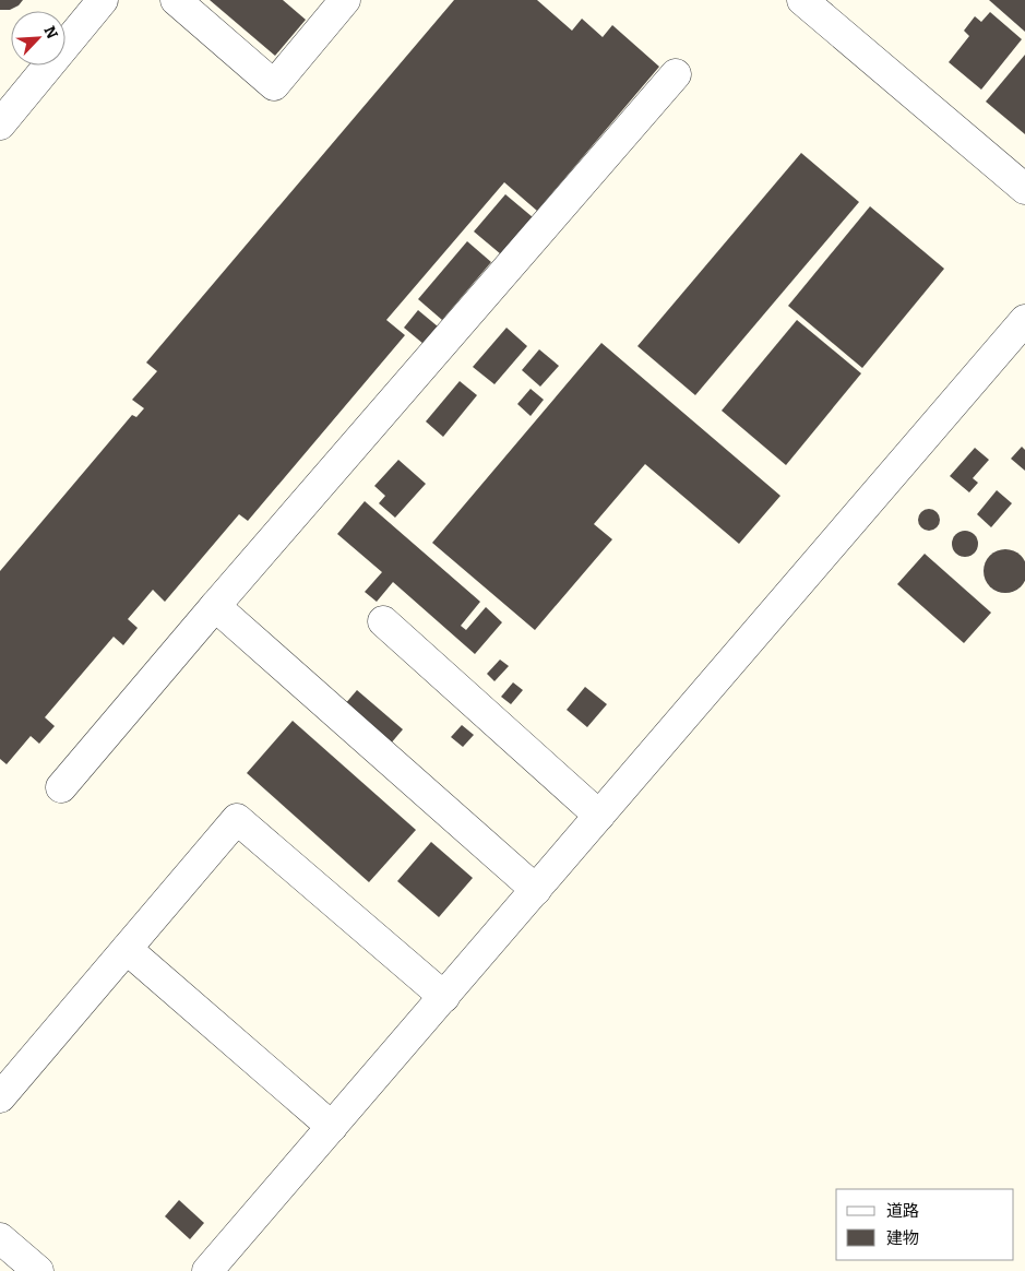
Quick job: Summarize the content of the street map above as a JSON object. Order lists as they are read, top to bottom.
{
  "legend": ["道路", "建物"],
  "north": "top right"
}
